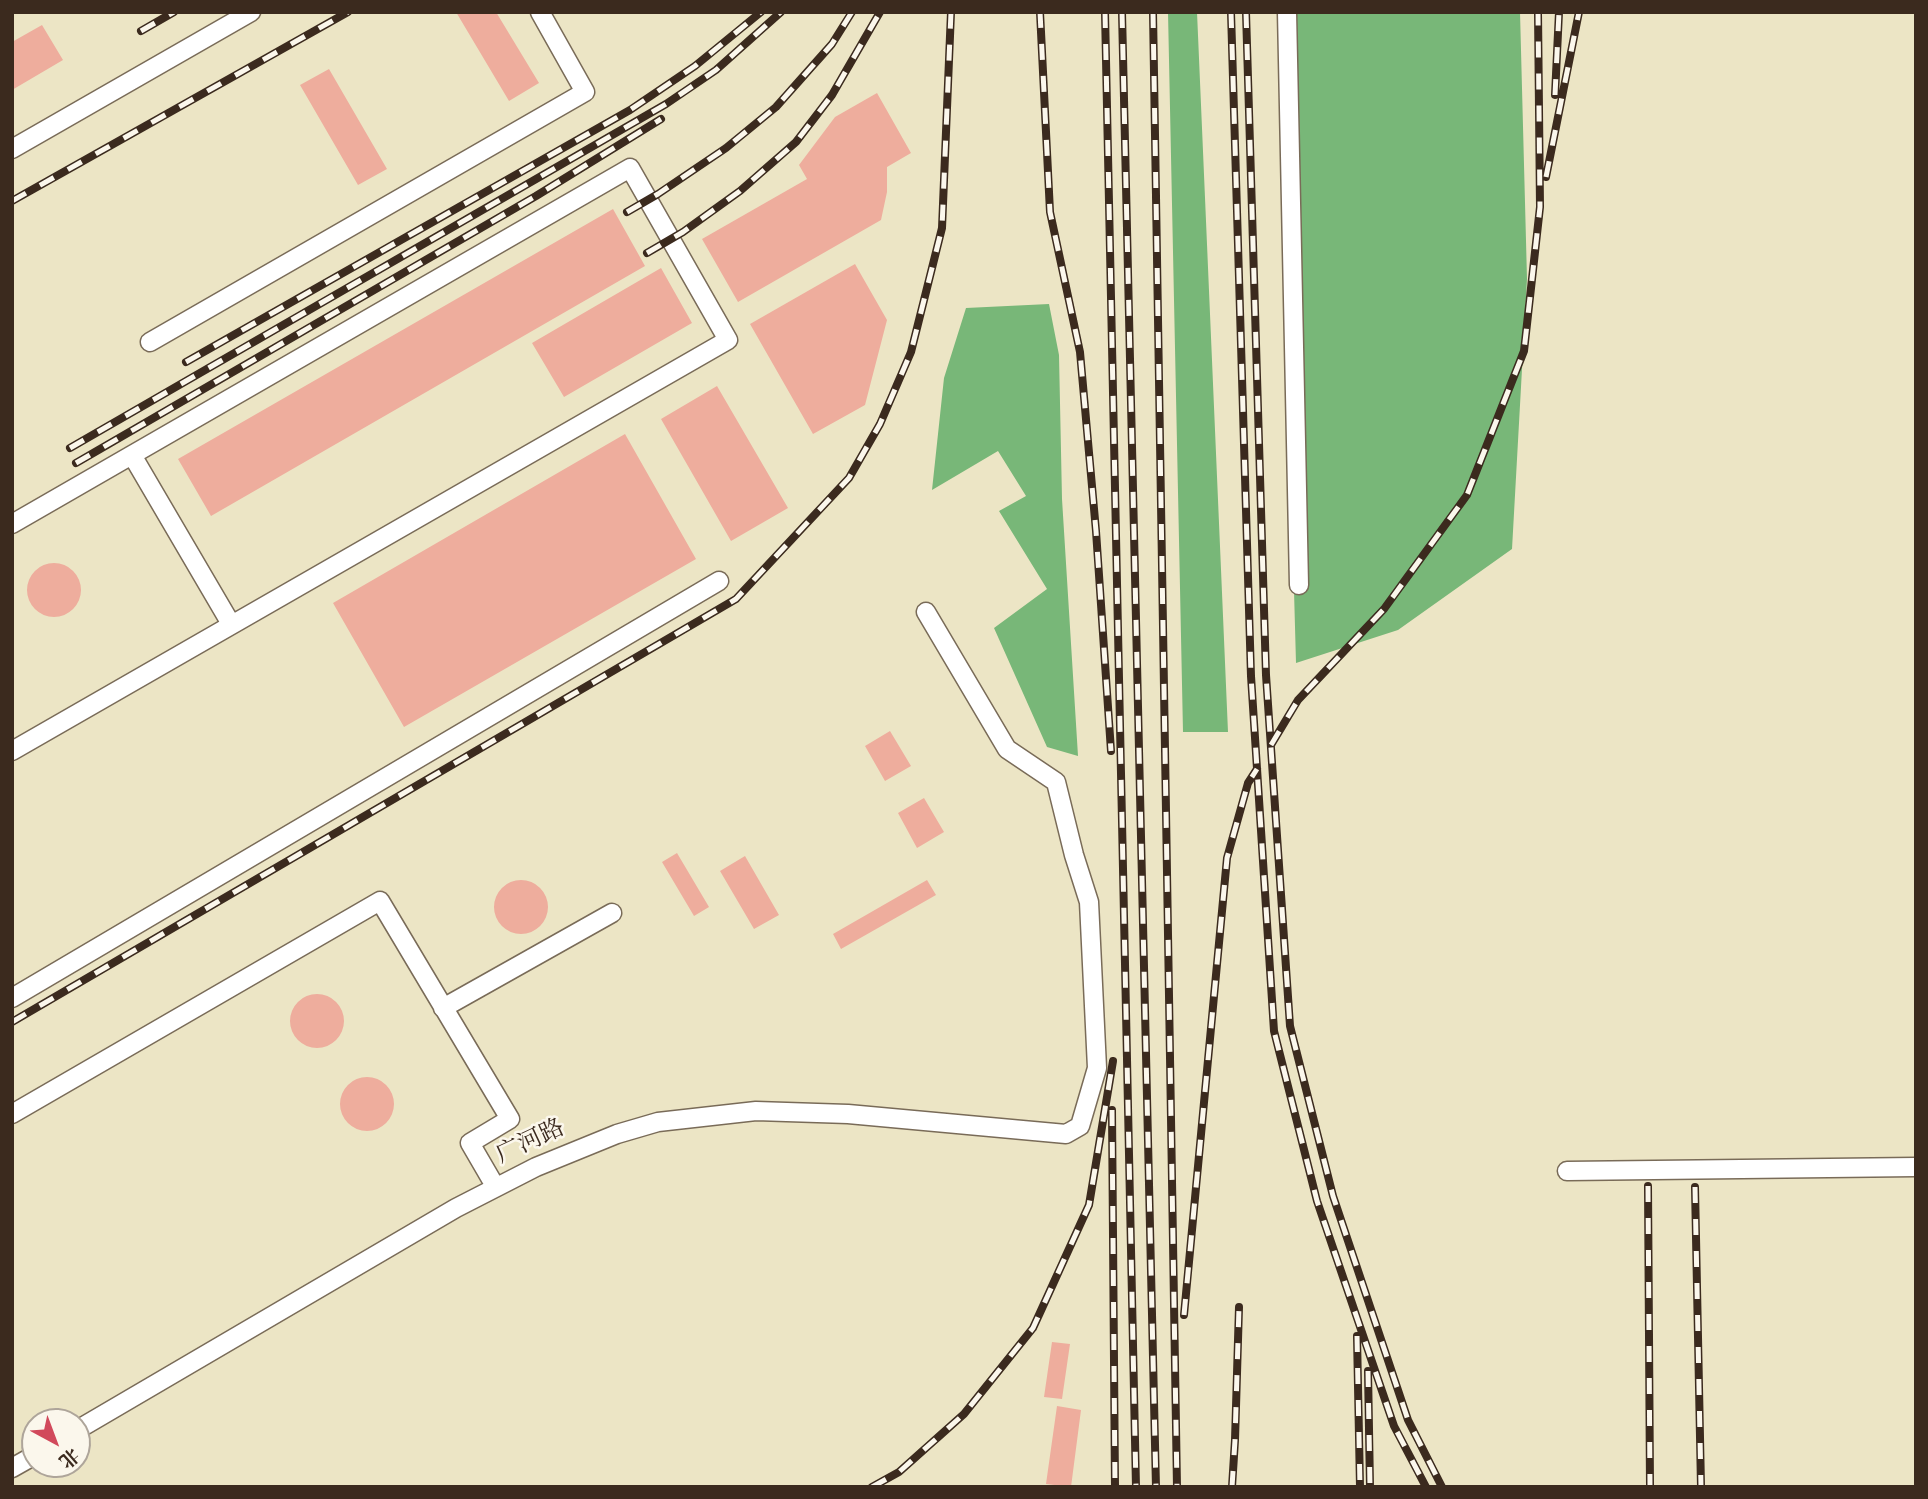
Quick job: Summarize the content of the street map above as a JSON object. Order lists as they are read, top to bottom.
{
  "streets": {
    "street": ["广河路"]
  },
  "north": "bottom right"
}
